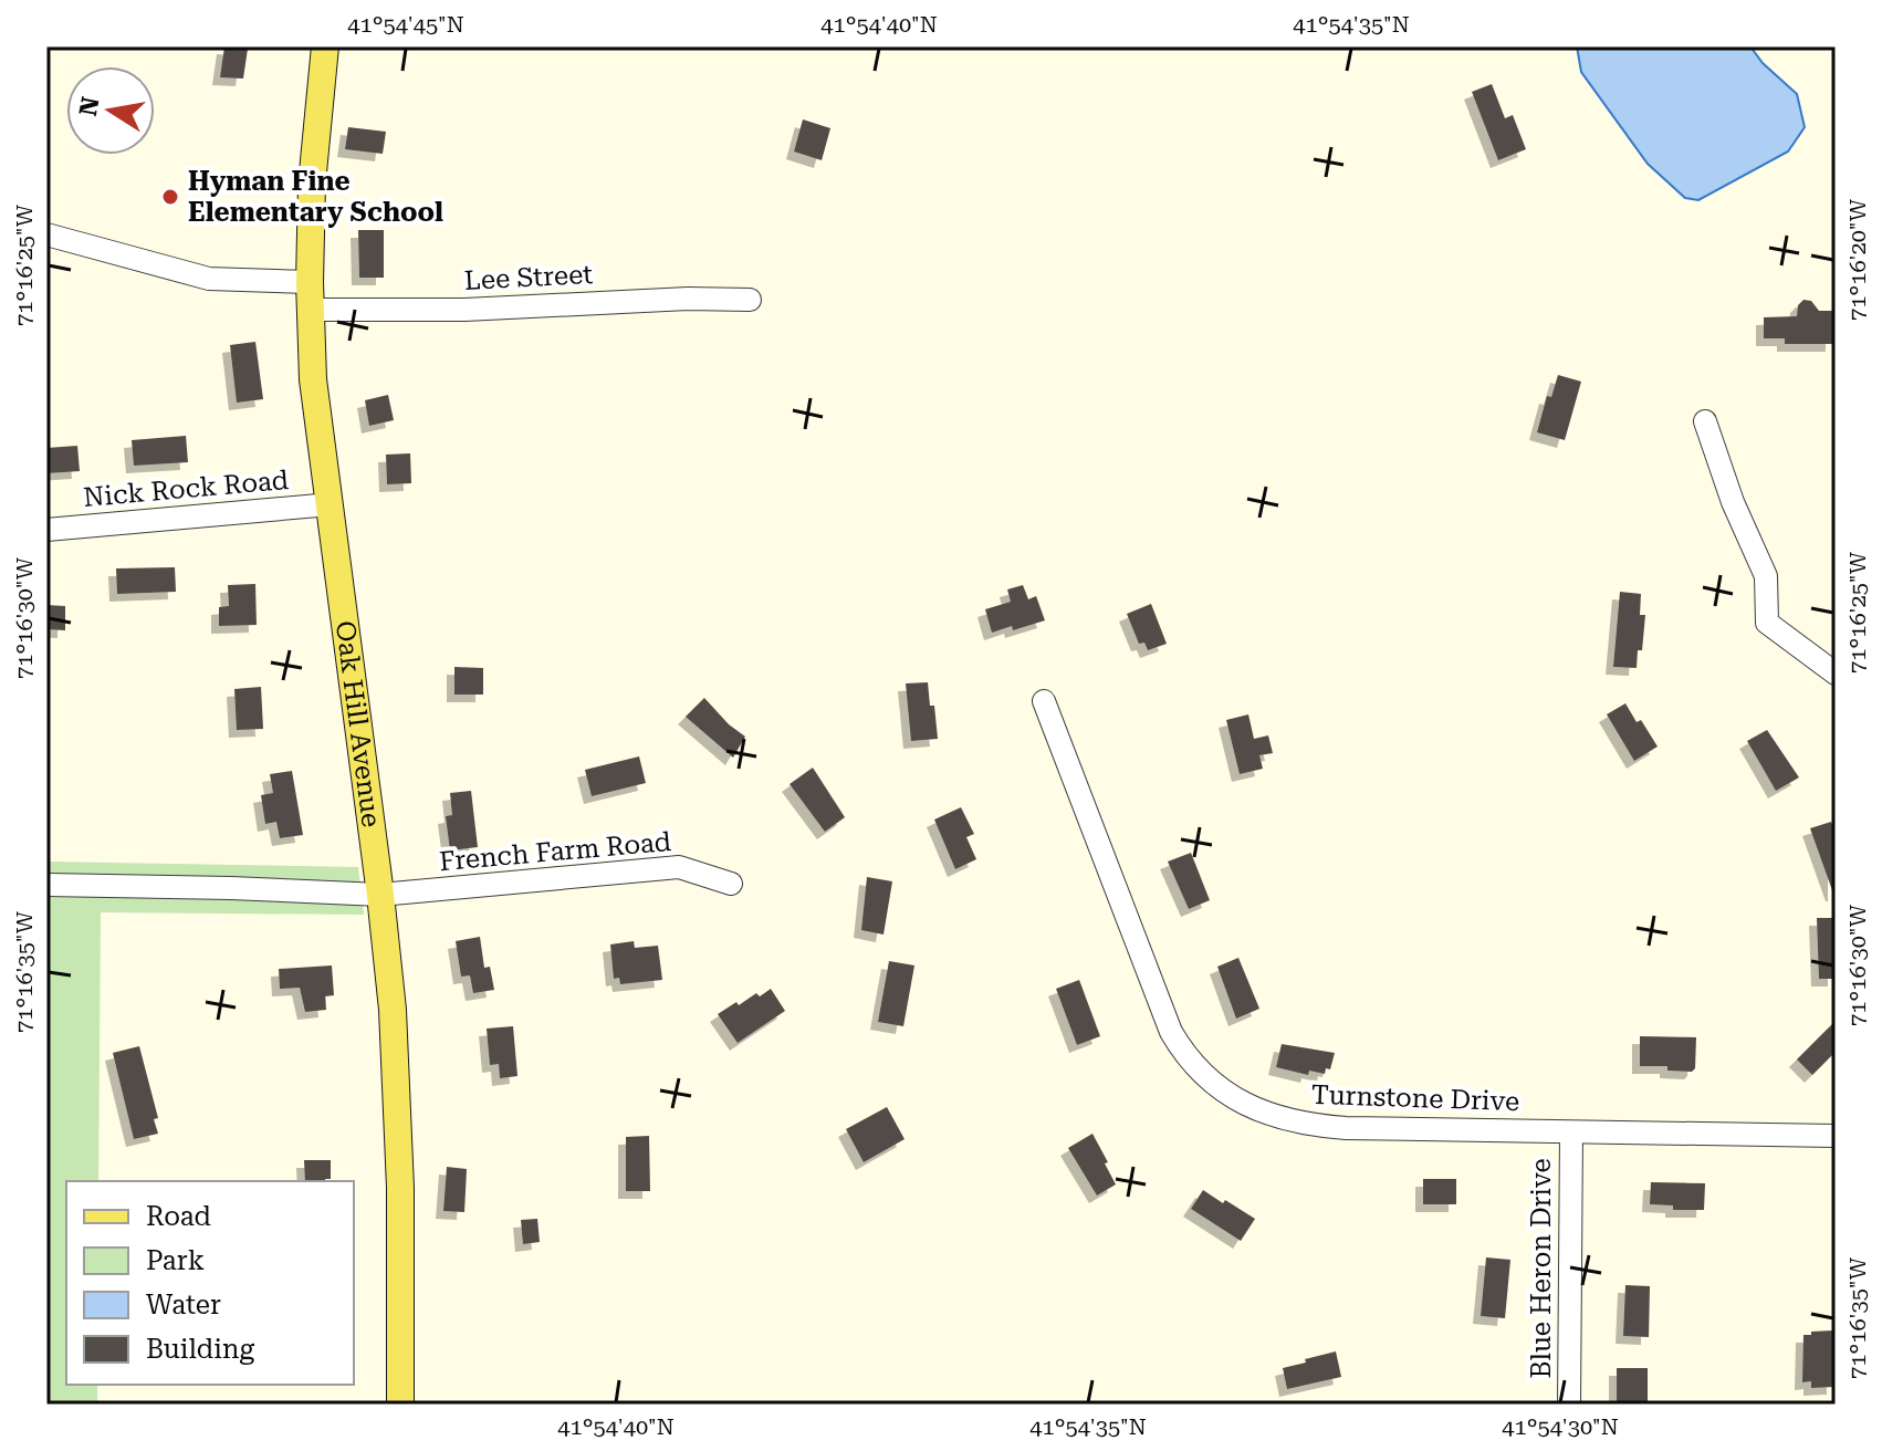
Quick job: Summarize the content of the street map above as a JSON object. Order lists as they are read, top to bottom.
{
  "streets": {
    "main road": ["Oak Hill Avenue"],
    "street": [
      "Lee Street",
      "Nick Rock Road",
      "French Farm Road",
      "Turnstone Drive",
      "Blue Heron Drive"
    ]
  },
  "crossings": [
    ["Lee Street", "Oak Hill Avenue"],
    ["Nick Rock Road", "Oak Hill Avenue"],
    ["Oak Hill Avenue", "French Farm Road"],
    ["Turnstone Drive", "Blue Heron Drive"]
  ],
  "places": ["Hyman Fine Elementary School"],
  "legend": [
    "Road",
    "Park",
    "Water",
    "Building"
  ],
  "north": "left",
  "coordinates": [
    "41°54'45\"N",
    "41°54'40\"N",
    "41°54'35\"N",
    "71°16'20\"W",
    "71°16'25\"W",
    "71°16'30\"W",
    "71°16'35\"W",
    "41°54'30\"N"
  ]
}
